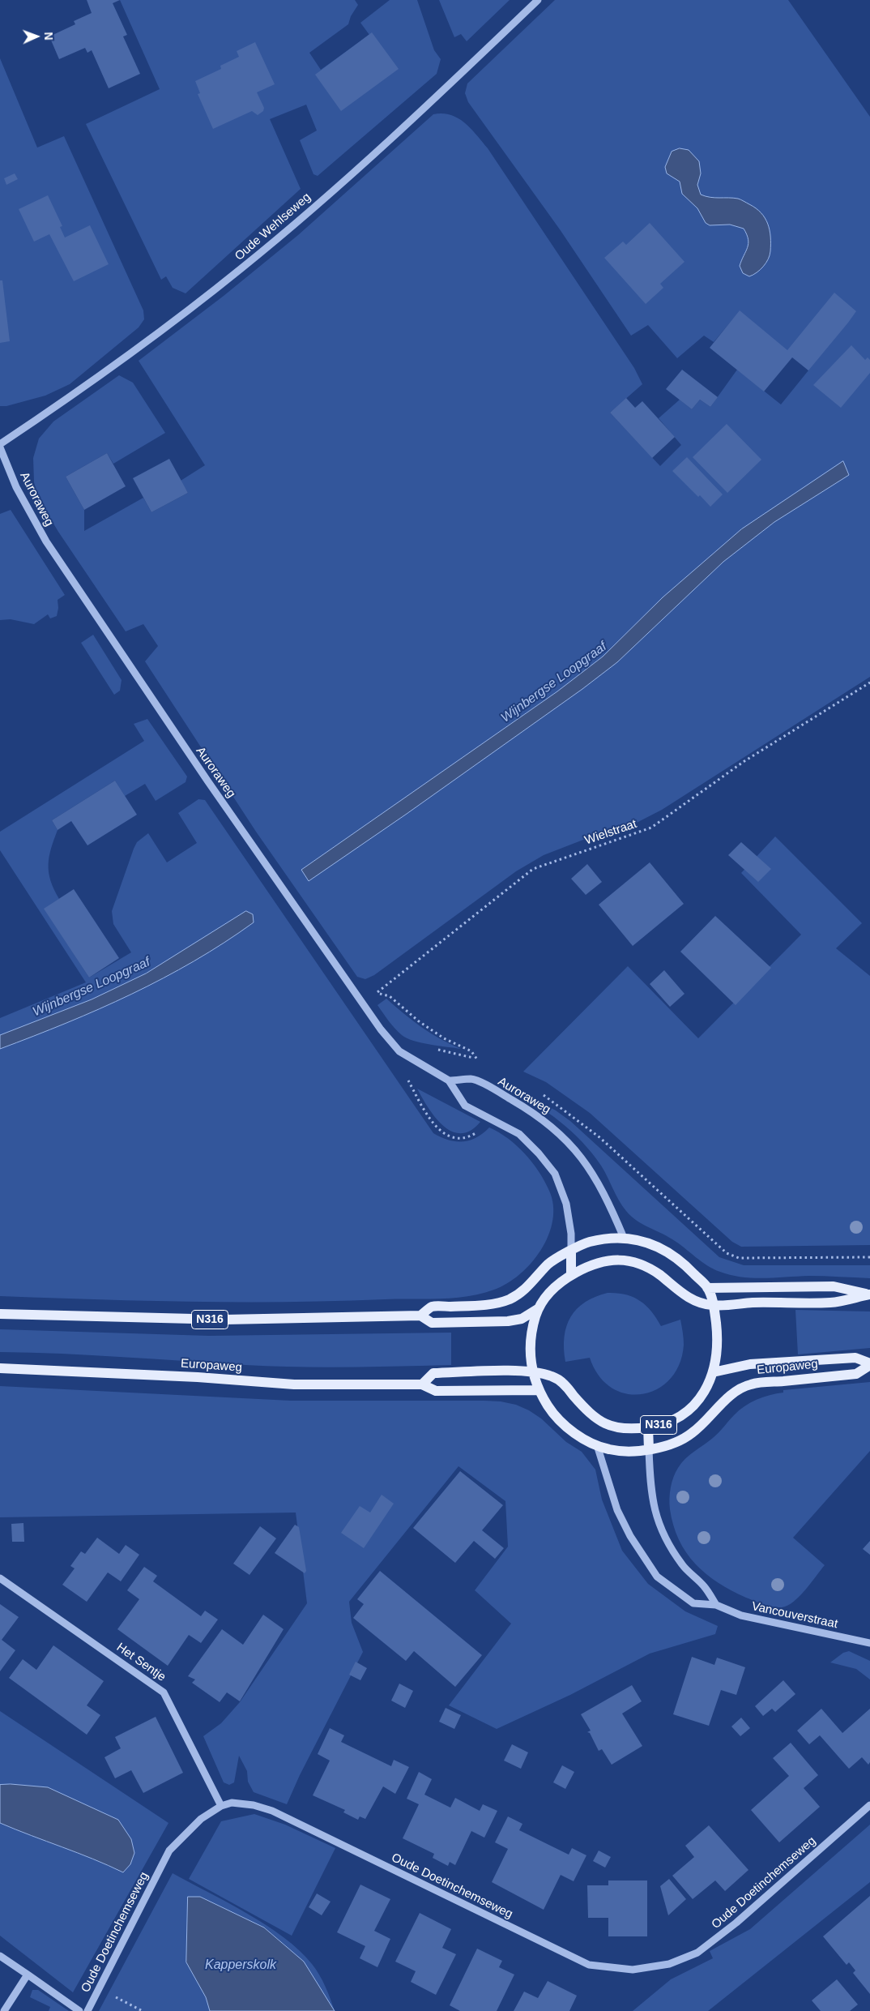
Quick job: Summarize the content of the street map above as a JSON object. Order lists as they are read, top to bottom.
{
  "streets": {
    "main road": ["N316", "Europaweg"],
    "street": [
      "Oude Wehlseweg",
      "Auroraweg",
      "Vancouverstraat",
      "Het Sentje",
      "Oude Doetinchemseweg"
    ],
    "path": ["Wielstraat"]
  },
  "crossings": [
    ["Auroraweg", "Wielstraat"],
    ["Auroraweg", "N316"],
    ["N316", "Europaweg"],
    ["N316", "Vancouverstraat"],
    ["Het Sentje", "Oude Doetinchemseweg"]
  ],
  "water": ["Wijnbergse Loopgraaf", "Kapperskolk"],
  "north": "right"
}
